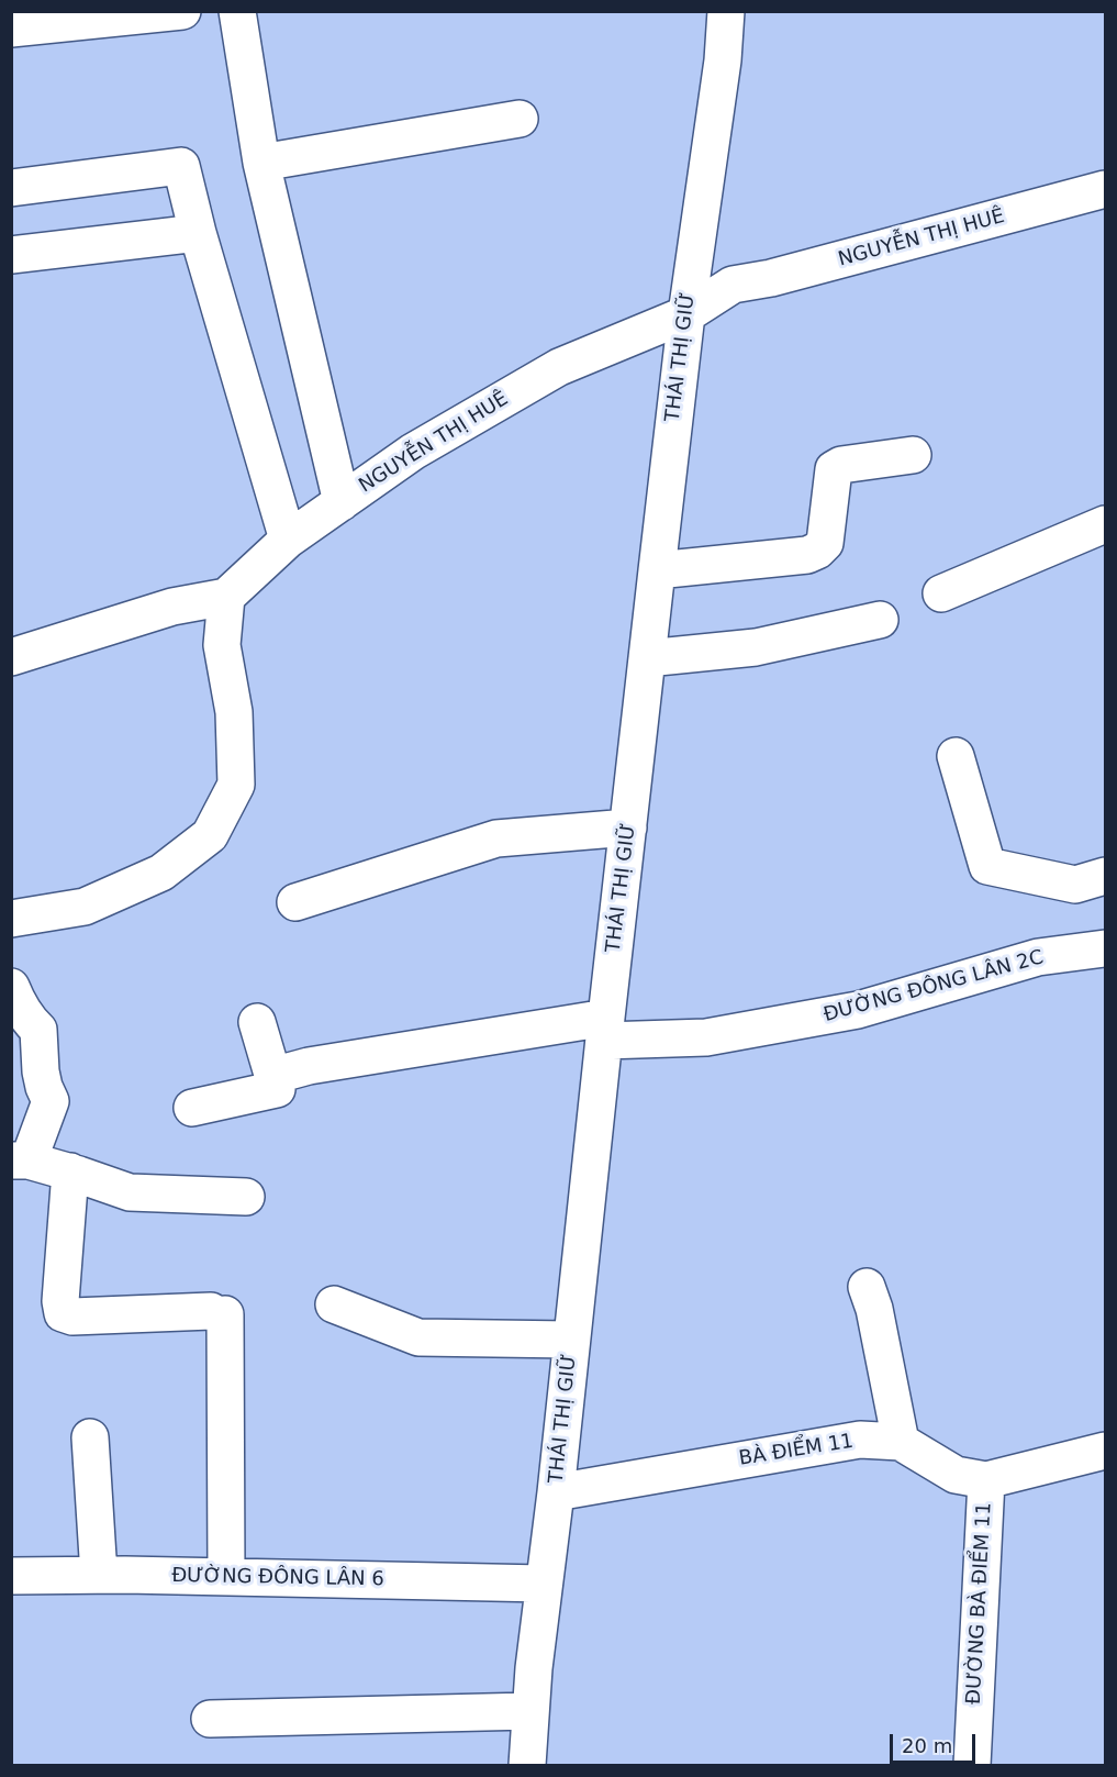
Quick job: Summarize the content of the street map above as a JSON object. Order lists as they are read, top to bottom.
{
  "streets": {
    "street": [
      "NGUYỄN THỊ HUÊ",
      "THÁI THỊ GIỮ",
      "ĐƯỜNG ĐÔNG LÂN 2C",
      "BÀ ĐIỂM 11",
      "ĐƯỜNG ĐÔNG LÂN 6",
      "ĐƯỜNG BÀ ĐIỂM 11"
    ]
  },
  "crossings": [
    ["NGUYỄN THỊ HUÊ", "THÁI THỊ GIỮ"],
    ["THÁI THỊ GIỮ", "ĐƯỜNG ĐÔNG LÂN 2C"],
    ["THÁI THỊ GIỮ", "BÀ ĐIỂM 11"],
    ["THÁI THỊ GIỮ", "ĐƯỜNG ĐÔNG LÂN 6"],
    ["BÀ ĐIỂM 11", "ĐƯỜNG BÀ ĐIỂM 11"]
  ],
  "scale_bar": "20 m"
}
